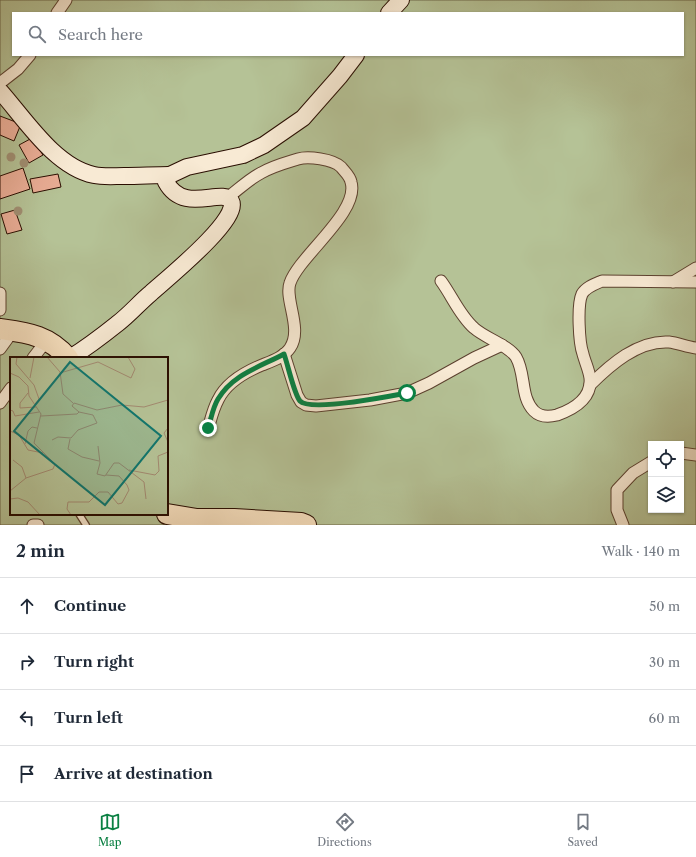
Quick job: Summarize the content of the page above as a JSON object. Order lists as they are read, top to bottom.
{
  "page": {
    "search": "Search here",
    "heading": ["2 min", "Walk · 140 m"],
    "list": [
      ["Continue", "50 m"],
      ["Turn right", "30 m"],
      ["Turn left", "60 m"],
      "Arrive at destination"
    ],
    "nav": ["Map", "Directions", "Saved"]
  }
}
